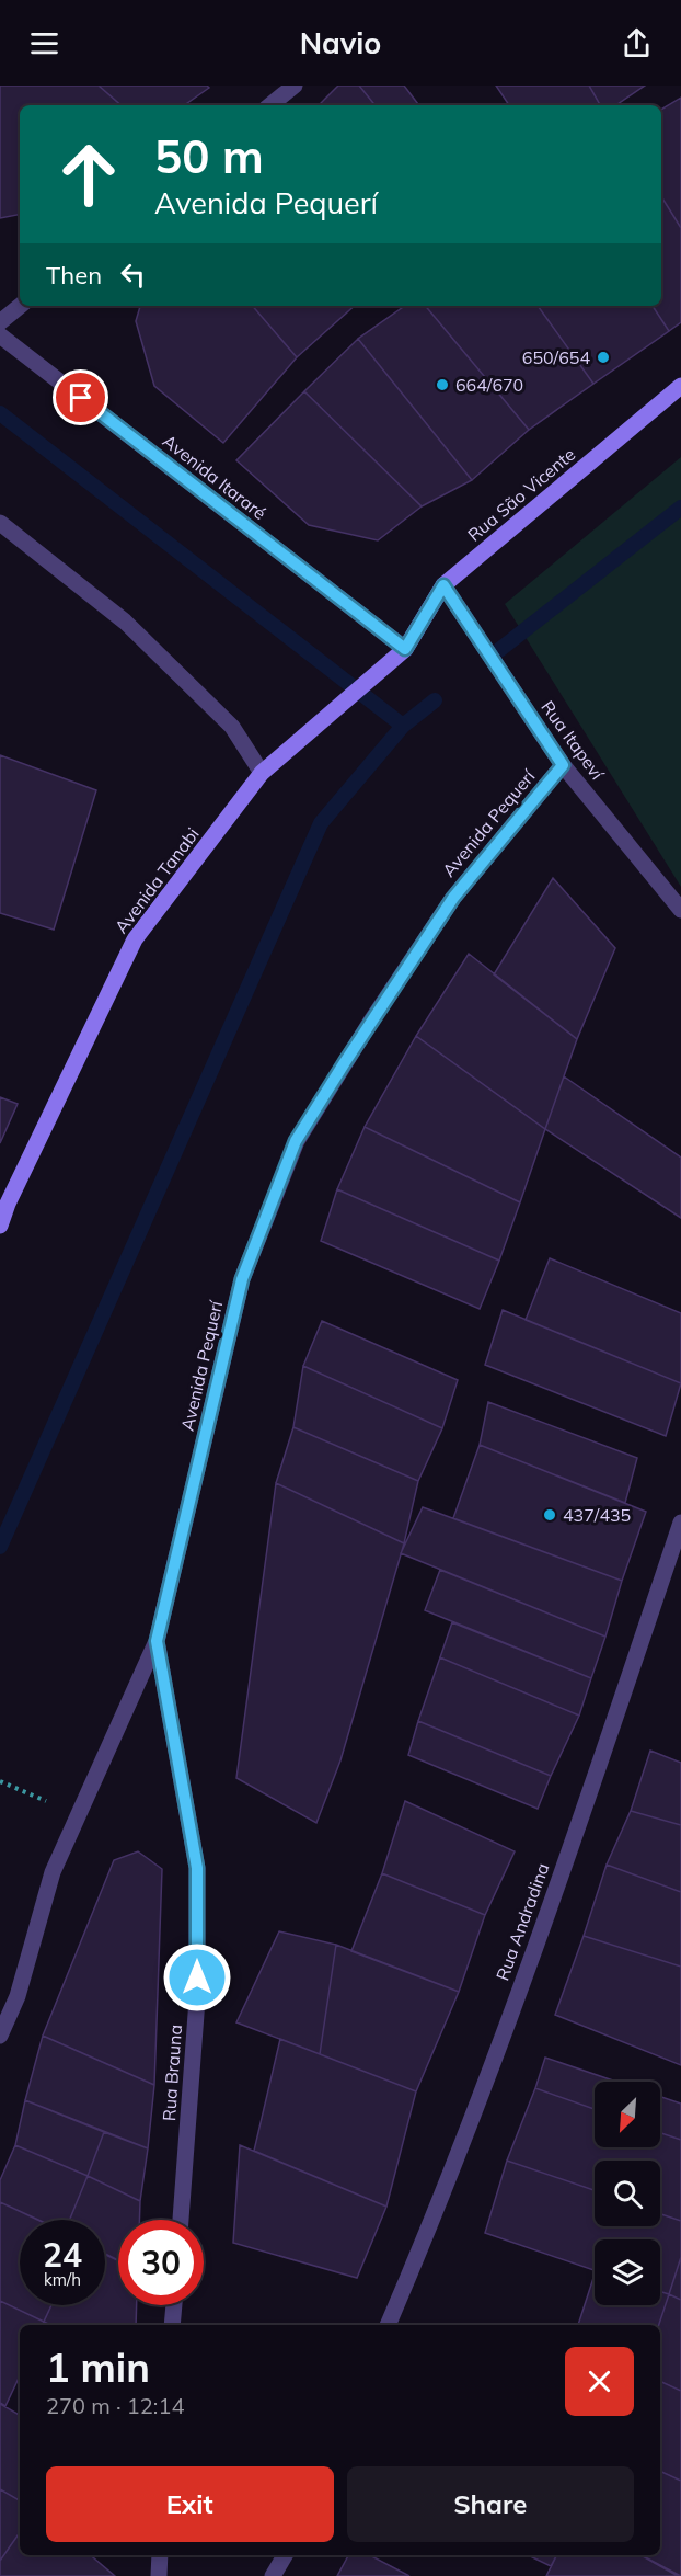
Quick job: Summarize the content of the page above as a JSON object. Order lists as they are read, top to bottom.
{
  "streets": {
    "street": [
      "Avenida Itararé",
      "Rua São Vicente",
      "Rua Itapeví",
      "Avenida Pequerí",
      "Avenida Tanabi",
      "Rua Andradina",
      "Rua Brauna"
    ]
  },
  "crossings": [
    ["Avenida Itararé", "Rua São Vicente"],
    ["Avenida Itararé", "Avenida Tanabi"],
    ["Rua São Vicente", "Rua Itapeví"],
    ["Rua São Vicente", "Avenida Tanabi"],
    ["Rua Itapeví", "Avenida Pequerí"],
    ["Avenida Pequerí", "Rua Brauna"]
  ],
  "places": ["650/654", "664/670", "437/435"],
  "north": "bottom left",
  "page": {
    "header": "Navio",
    "turn": ["50 m", "Avenida Pequerí"],
    "then": "Then",
    "speed": "24 km/h",
    "limit": "30",
    "heading": ["1 min", "270 m · 12:14"],
    "buttons": ["Exit", "Share"]
  }
}
